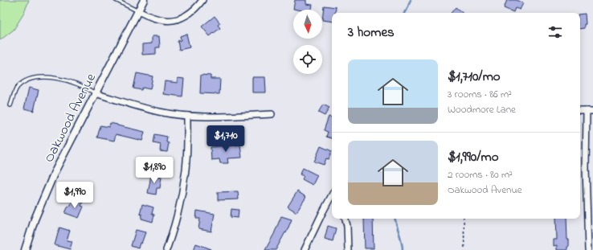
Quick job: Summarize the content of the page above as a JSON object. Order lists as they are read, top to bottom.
{
  "streets": {
    "street": ["Oakwood Avenue"]
  },
  "north": "bottom",
  "page": {
    "heading": "3 homes",
    "list": [
      {
        "name": "$1,710/mo",
        "note": "3 rooms · 86 m² · Woodmore Lane"
      },
      {
        "name": "$1,990/mo",
        "note": "2 rooms · 80 m² · Oakwood Avenue"
      }
    ],
    "price": ["$1,710", "$1,890", "$1,990"]
  }
}
